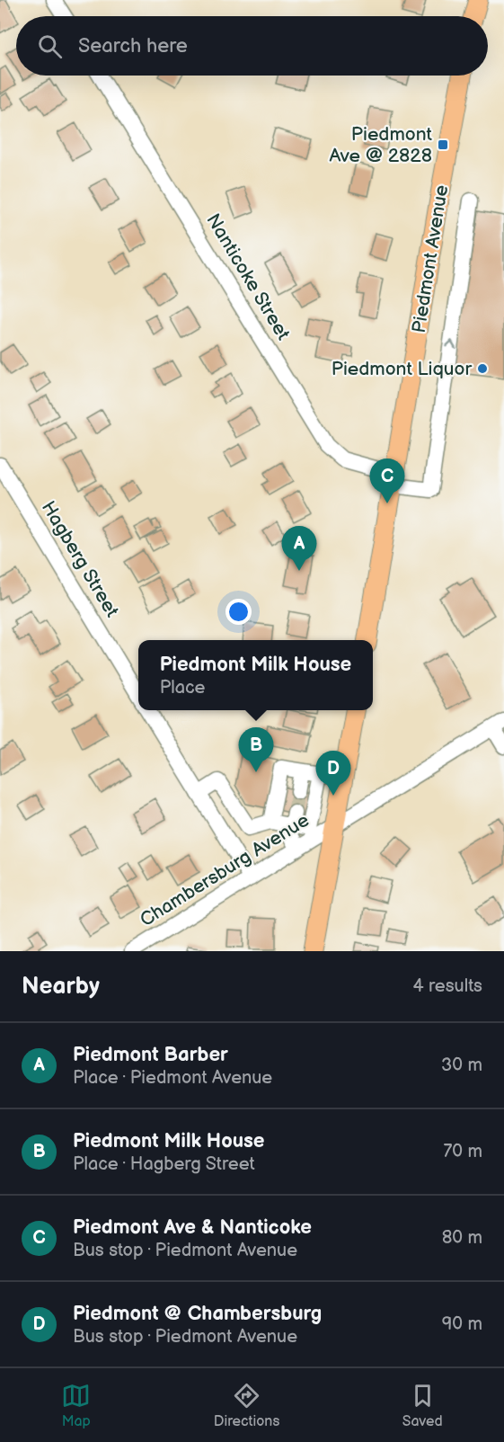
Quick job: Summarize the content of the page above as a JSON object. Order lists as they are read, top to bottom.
{
  "streets": {
    "main road": ["Piedmont Avenue"],
    "street": ["Nanticoke Street", "Hagberg Street", "Chambersburg Avenue"]
  },
  "crossings": [
    ["Piedmont Avenue", "Nanticoke Street"]
  ],
  "places": {
    "transit": ["Piedmont Ave @ 2828"],
    "other": ["Piedmont Liquor"]
  },
  "page": {
    "search": "Search here",
    "pins": [
      "C",
      "A",
      "B",
      "D"
    ],
    "popup": ["Piedmont Milk House", "Place"],
    "heading": ["Nearby", "4 results"],
    "list": [
      {
        "mark": "A",
        "name": "Piedmont Barber",
        "note": "Place · Piedmont Avenue",
        "value": "30 m"
      },
      {
        "mark": "B",
        "name": "Piedmont Milk House",
        "note": "Place · Hagberg Street",
        "value": "70 m"
      },
      {
        "mark": "C",
        "name": "Piedmont Ave & Nanticoke",
        "note": "Bus stop · Piedmont Avenue",
        "value": "80 m"
      },
      {
        "mark": "D",
        "name": "Piedmont @ Chambersburg",
        "note": "Bus stop · Piedmont Avenue",
        "value": "90 m"
      }
    ],
    "nav": ["Map", "Directions", "Saved"]
  }
}
